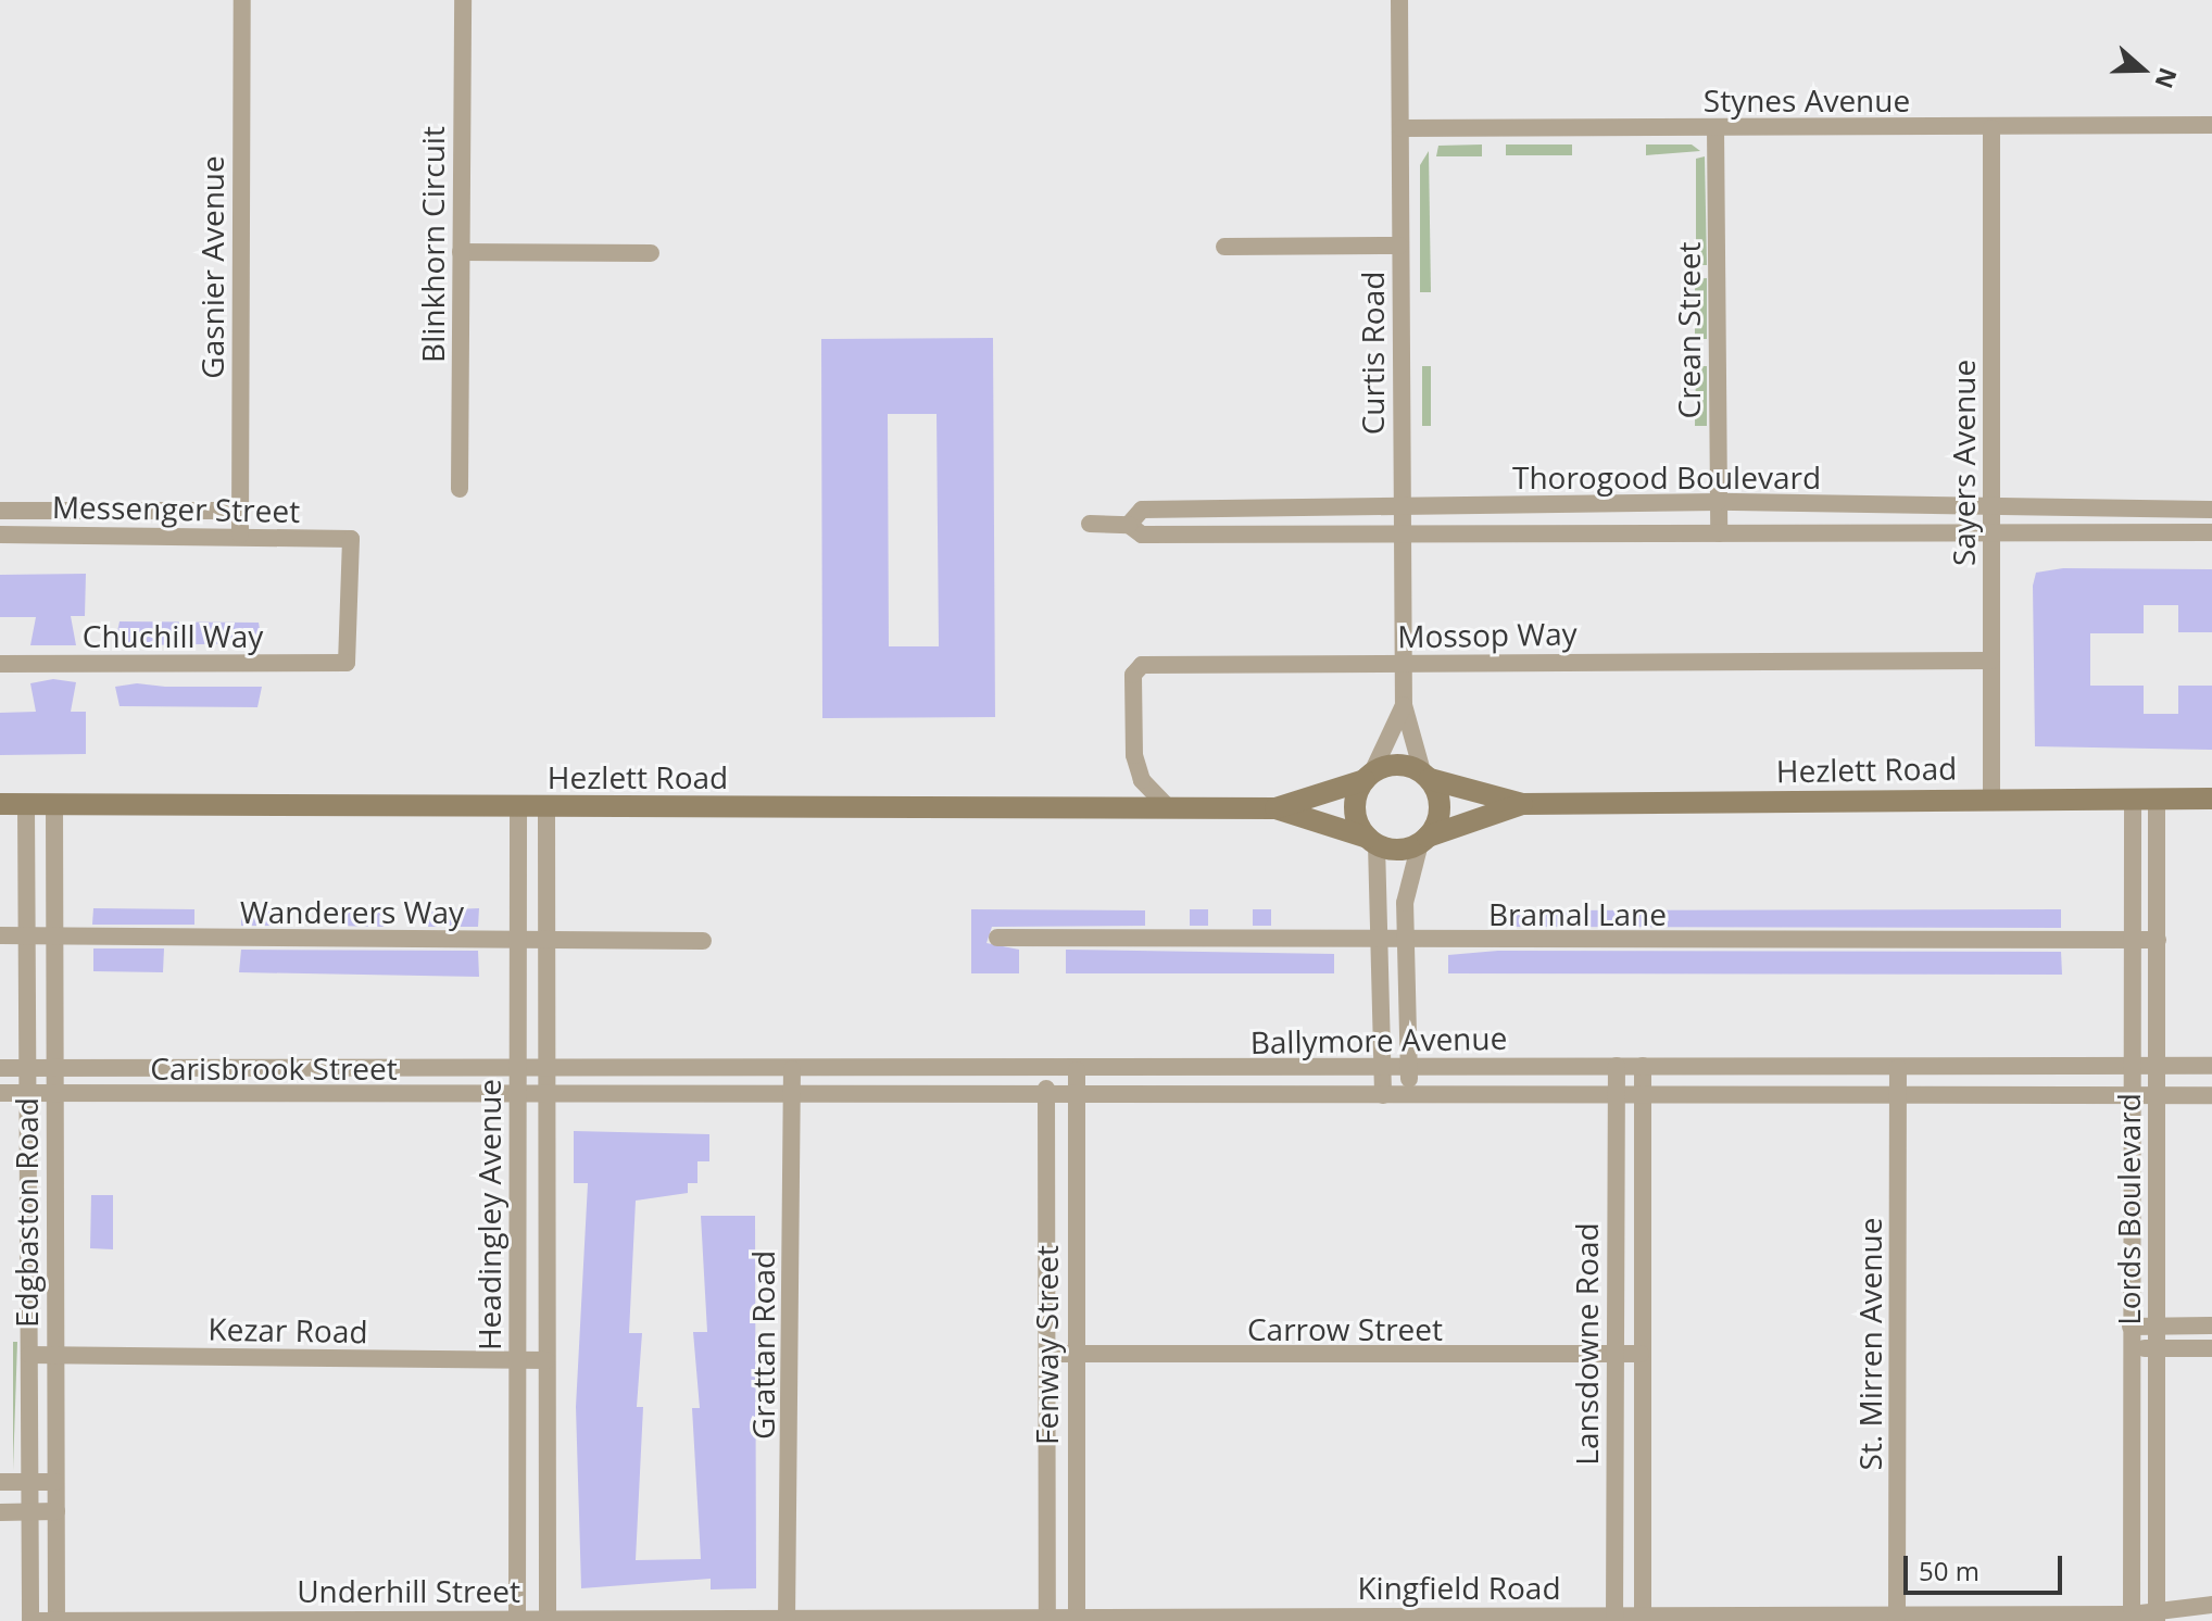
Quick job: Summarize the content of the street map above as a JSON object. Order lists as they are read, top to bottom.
{
  "streets": {
    "main road": ["Hezlett Road"],
    "street": [
      "Stynes Avenue",
      "Blinkhorn Circuit",
      "Gasnier Avenue",
      "Crean Street",
      "Curtis Road",
      "Sayers Avenue",
      "Thorogood Boulevard",
      "Messenger Street",
      "Mossop Way",
      "Chuchill Way",
      "Wanderers Way",
      "Bramal Lane",
      "Ballymore Avenue",
      "Carisbrook Street",
      "Lords Boulevard",
      "Edgbaston Road",
      "Headingley Avenue",
      "Carrow Street",
      "Kezar Road",
      "Lansdowne Road",
      "St. Mirren Avenue",
      "Grattan Road",
      "Fenway Street",
      "Kingfield Road",
      "Underhill Street"
    ]
  },
  "crossings": [
    ["Stynes Avenue", "Crean Street"],
    ["Stynes Avenue", "Curtis Road"],
    ["Stynes Avenue", "Sayers Avenue"],
    ["Gasnier Avenue", "Messenger Street"],
    ["Crean Street", "Thorogood Boulevard"],
    ["Curtis Road", "Thorogood Boulevard"],
    ["Curtis Road", "Mossop Way"],
    ["Curtis Road", "Hezlett Road"],
    ["Sayers Avenue", "Thorogood Boulevard"],
    ["Sayers Avenue", "Mossop Way"],
    ["Sayers Avenue", "Hezlett Road"],
    ["Messenger Street", "Chuchill Way"],
    ["Mossop Way", "Hezlett Road"],
    ["Hezlett Road", "Lords Boulevard"],
    ["Hezlett Road", "Edgbaston Road"],
    ["Hezlett Road", "Headingley Avenue"],
    ["Wanderers Way", "Edgbaston Road"],
    ["Wanderers Way", "Headingley Avenue"],
    ["Bramal Lane", "Lords Boulevard"],
    ["Ballymore Avenue", "Carisbrook Street"],
    ["Ballymore Avenue", "Lords Boulevard"],
    ["Ballymore Avenue", "Headingley Avenue"],
    ["Ballymore Avenue", "Lansdowne Road"],
    ["Ballymore Avenue", "St. Mirren Avenue"],
    ["Ballymore Avenue", "Grattan Road"],
    ["Ballymore Avenue", "Fenway Street"],
    ["Carisbrook Street", "Edgbaston Road"],
    ["Carisbrook Street", "Headingley Avenue"],
    ["Lords Boulevard", "Kingfield Road"],
    ["Edgbaston Road", "Kezar Road"],
    ["Edgbaston Road", "Underhill Street"],
    ["Headingley Avenue", "Kezar Road"],
    ["Headingley Avenue", "Underhill Street"],
    ["Carrow Street", "Lansdowne Road"],
    ["Carrow Street", "Fenway Street"],
    ["Lansdowne Road", "Kingfield Road"],
    ["St. Mirren Avenue", "Kingfield Road"],
    ["Grattan Road", "Kingfield Road"],
    ["Grattan Road", "Underhill Street"],
    ["Fenway Street", "Kingfield Road"],
    ["Kingfield Road", "Underhill Street"]
  ],
  "scale_bar": "50 m",
  "north": "right"
}
